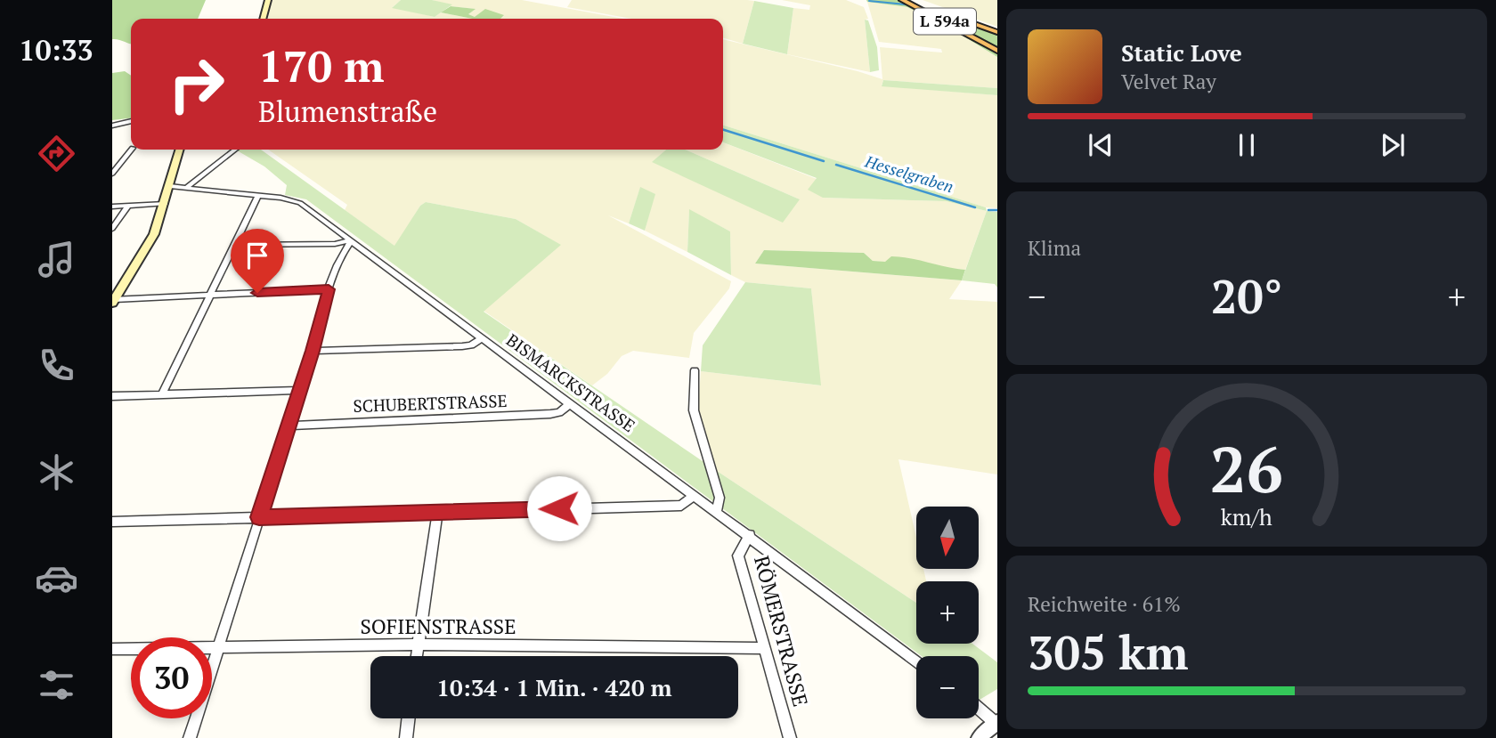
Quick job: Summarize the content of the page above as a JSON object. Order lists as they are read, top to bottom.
{
  "streets": {
    "highway": ["L 594a"],
    "street": [
      "BISMARCKSTRASSE",
      "SCHUBERTSTRASSE",
      "SOFIENSTRASSE",
      "RÖMERSTRASSE"
    ]
  },
  "crossings": [
    ["BISMARCKSTRASSE", "SCHUBERTSTRASSE"],
    ["BISMARCKSTRASSE", "RÖMERSTRASSE"],
    ["SOFIENSTRASSE", "RÖMERSTRASSE"]
  ],
  "water": ["Hesselgraben"],
  "north": "bottom",
  "page": {
    "tabs": "10:33",
    "turn": ["170 m", "Blumenstraße"],
    "song": ["Static Love", "Velvet Ray"],
    "tile": [
      "Klima",
      ["Reichweite · 61%", "305 km"]
    ],
    "heat": ["−", "20°", "+"],
    "map_buttons": ["+", "−"],
    "limit": "30",
    "trip": "10:34 · 1 Min. · 420 m",
    "gauge": ["26", "km/h"]
  }
}
